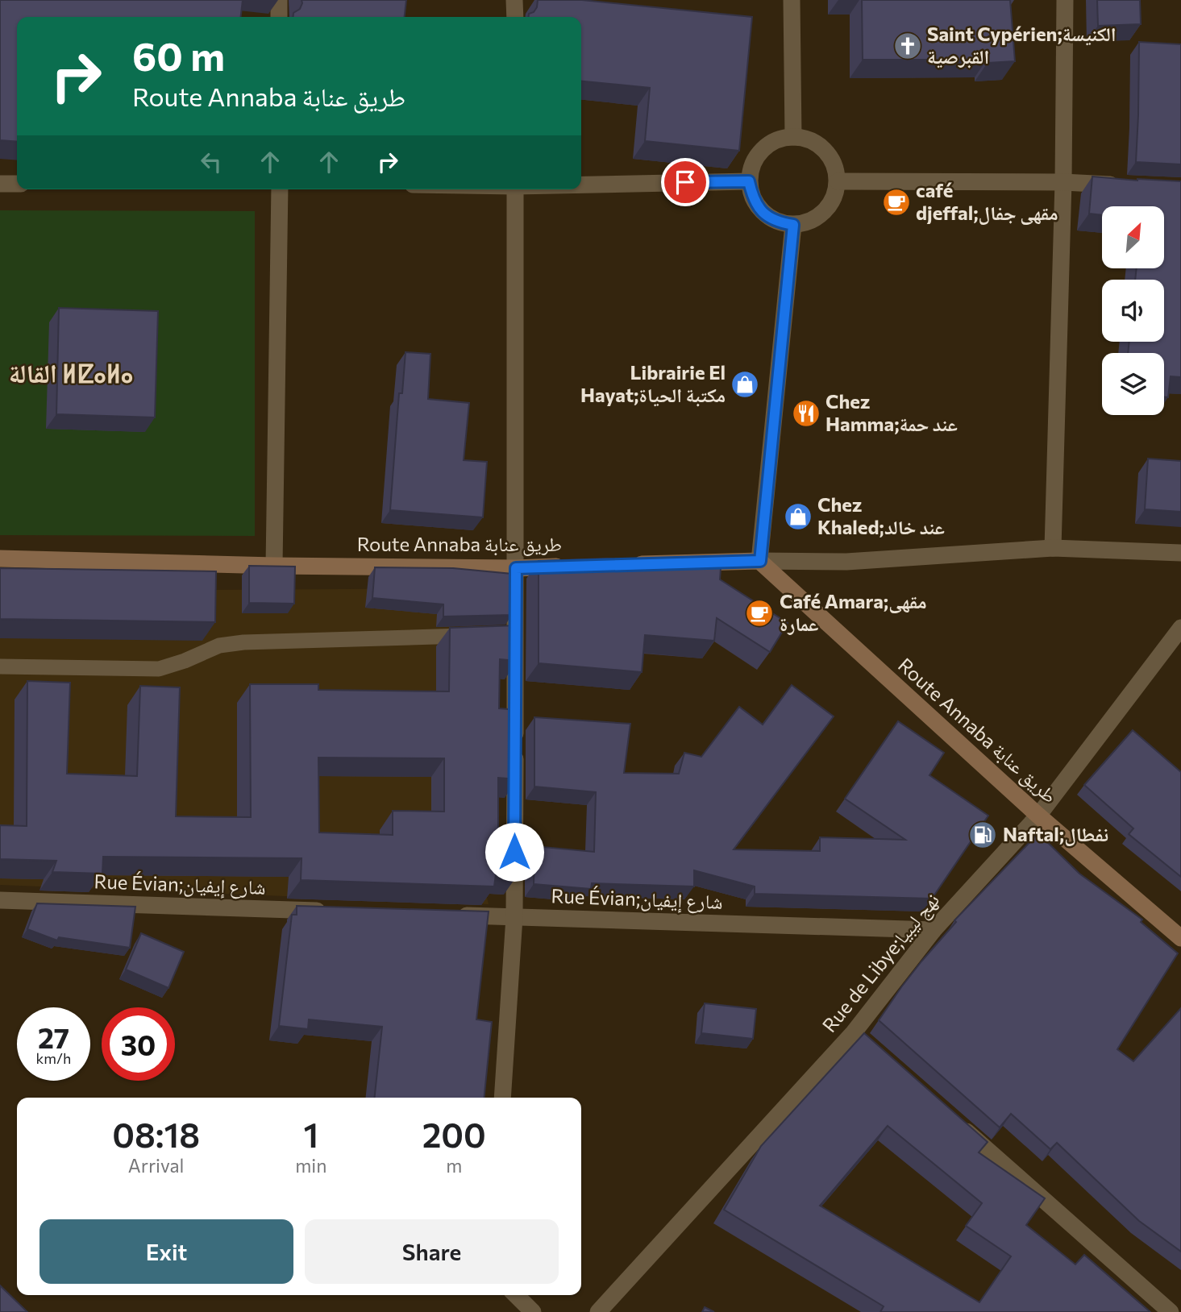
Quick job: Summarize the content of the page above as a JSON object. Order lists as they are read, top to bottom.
{
  "streets": {
    "main road": ["Route Annaba طريق عنابة"],
    "street": ["Rue Évian;شارع إيفيان", "Rue de Libye;نهج ليبيا"]
  },
  "crossings": [
    ["Route Annaba طريق عنابة", "Rue de Libye;نهج ليبيا"],
    ["Rue Évian;شارع إيفيان", "Rue de Libye;نهج ليبيا"]
  ],
  "districts": ["القالة ⵍⵇⴰⵍⴰ"],
  "places": {
    "church": ["Saint Cypérien;الكنيسة القبرصية"],
    "cafe": ["café djeffal;مقهى جفال", "Café Amara;مقهى عمارة"],
    "shop": ["Librairie El Hayat;مكتبة الحياة", "Chez Khaled;عند خالد"],
    "restaurant": ["Chez Hamma;عند حمة"],
    "fuel station": ["Naftal;نفطال"]
  },
  "north": "top right",
  "page": {
    "turn": ["60 m", "Route Annaba طريق عنابة"],
    "speed": "27 km/h",
    "limit": "30",
    "eta": [
      "08:18",
      "Arrival",
      "1",
      "min",
      "200",
      "m"
    ],
    "buttons": ["Exit", "Share"]
  }
}
